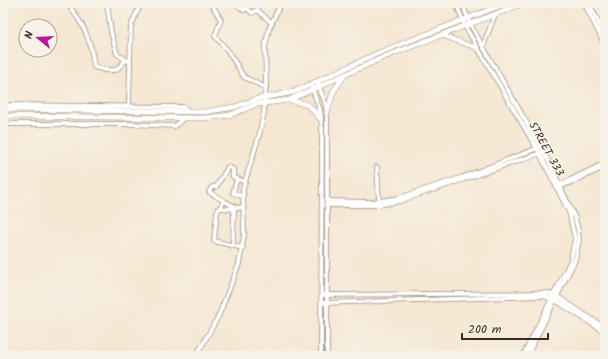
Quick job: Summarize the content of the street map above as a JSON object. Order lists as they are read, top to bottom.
{
  "streets": {
    "street": ["STREET 333"]
  },
  "scale_bar": "200 m",
  "north": "left"
}
